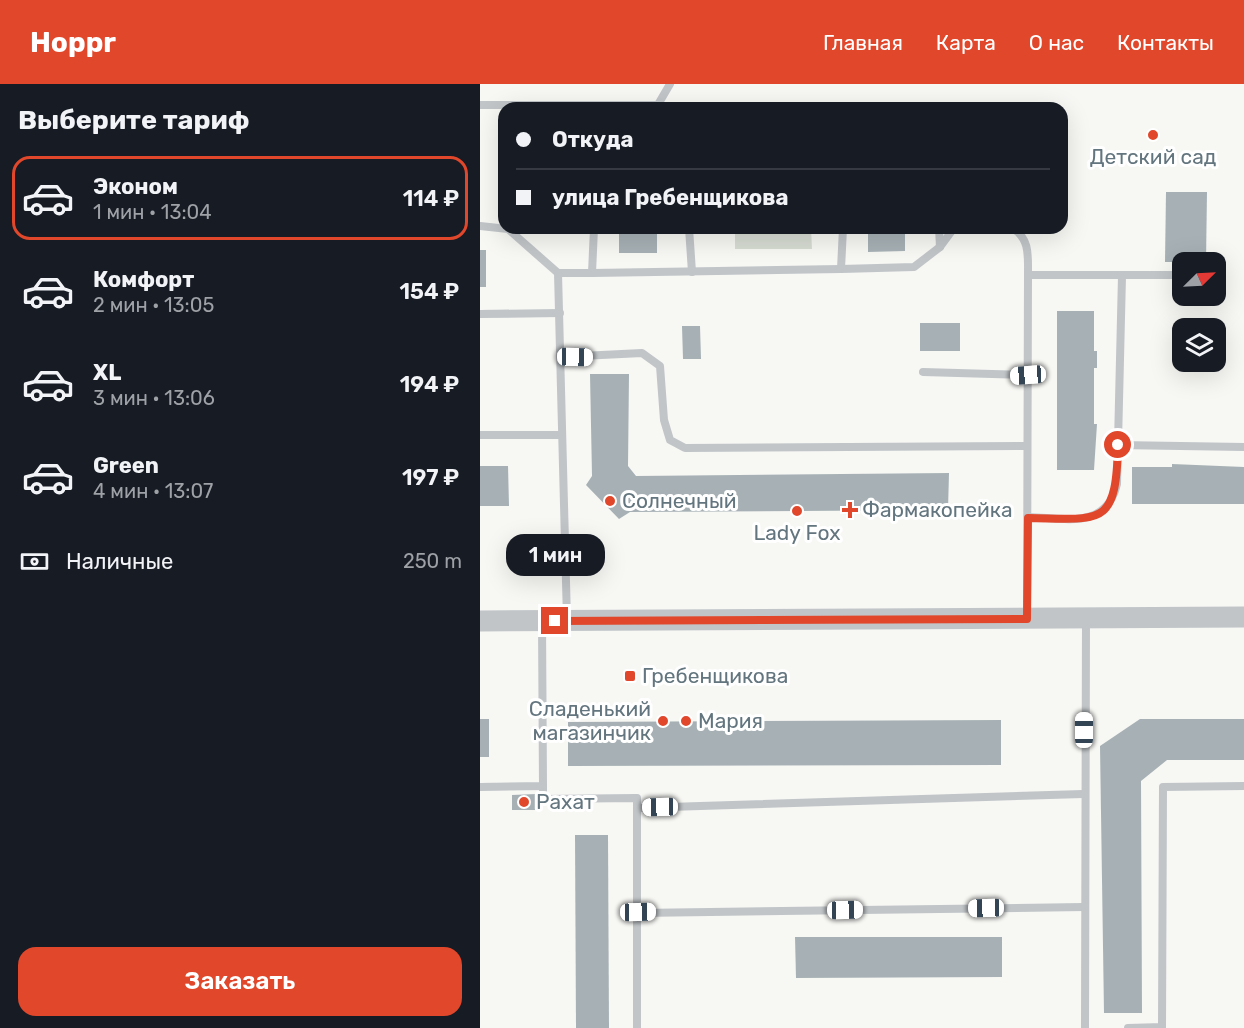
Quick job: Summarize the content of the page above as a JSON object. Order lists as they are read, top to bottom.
{
  "places": {
    "other": [
      "Детский сад",
      "Солнечный",
      "Lady Fox",
      "Сладенький магазинчик",
      "Мария",
      "Рахат"
    ],
    "health": ["Фармакопейка"],
    "transit": ["Гребенщикова"]
  },
  "north": "top right",
  "page": {
    "header": "Hoppr",
    "nav": [
      "Главная",
      "Карта",
      "О нас",
      "Контакты"
    ],
    "heading": "Выберите тариф",
    "banner": ["Откуда", "улица Гребенщикова"],
    "list": [
      {
        "name": "Эконом",
        "note": "1 мин · 13:04",
        "value": "114 ₽"
      },
      {
        "name": "Комфорт",
        "note": "2 мин · 13:05",
        "value": "154 ₽"
      },
      {
        "name": "XL",
        "note": "3 мин · 13:06",
        "value": "194 ₽"
      },
      {
        "name": "Green",
        "note": "4 мин · 13:07",
        "value": "197 ₽"
      }
    ],
    "pay": ["Наличные", "250 m"],
    "bubble": "1 мин",
    "buttons": "Заказать"
  }
}
